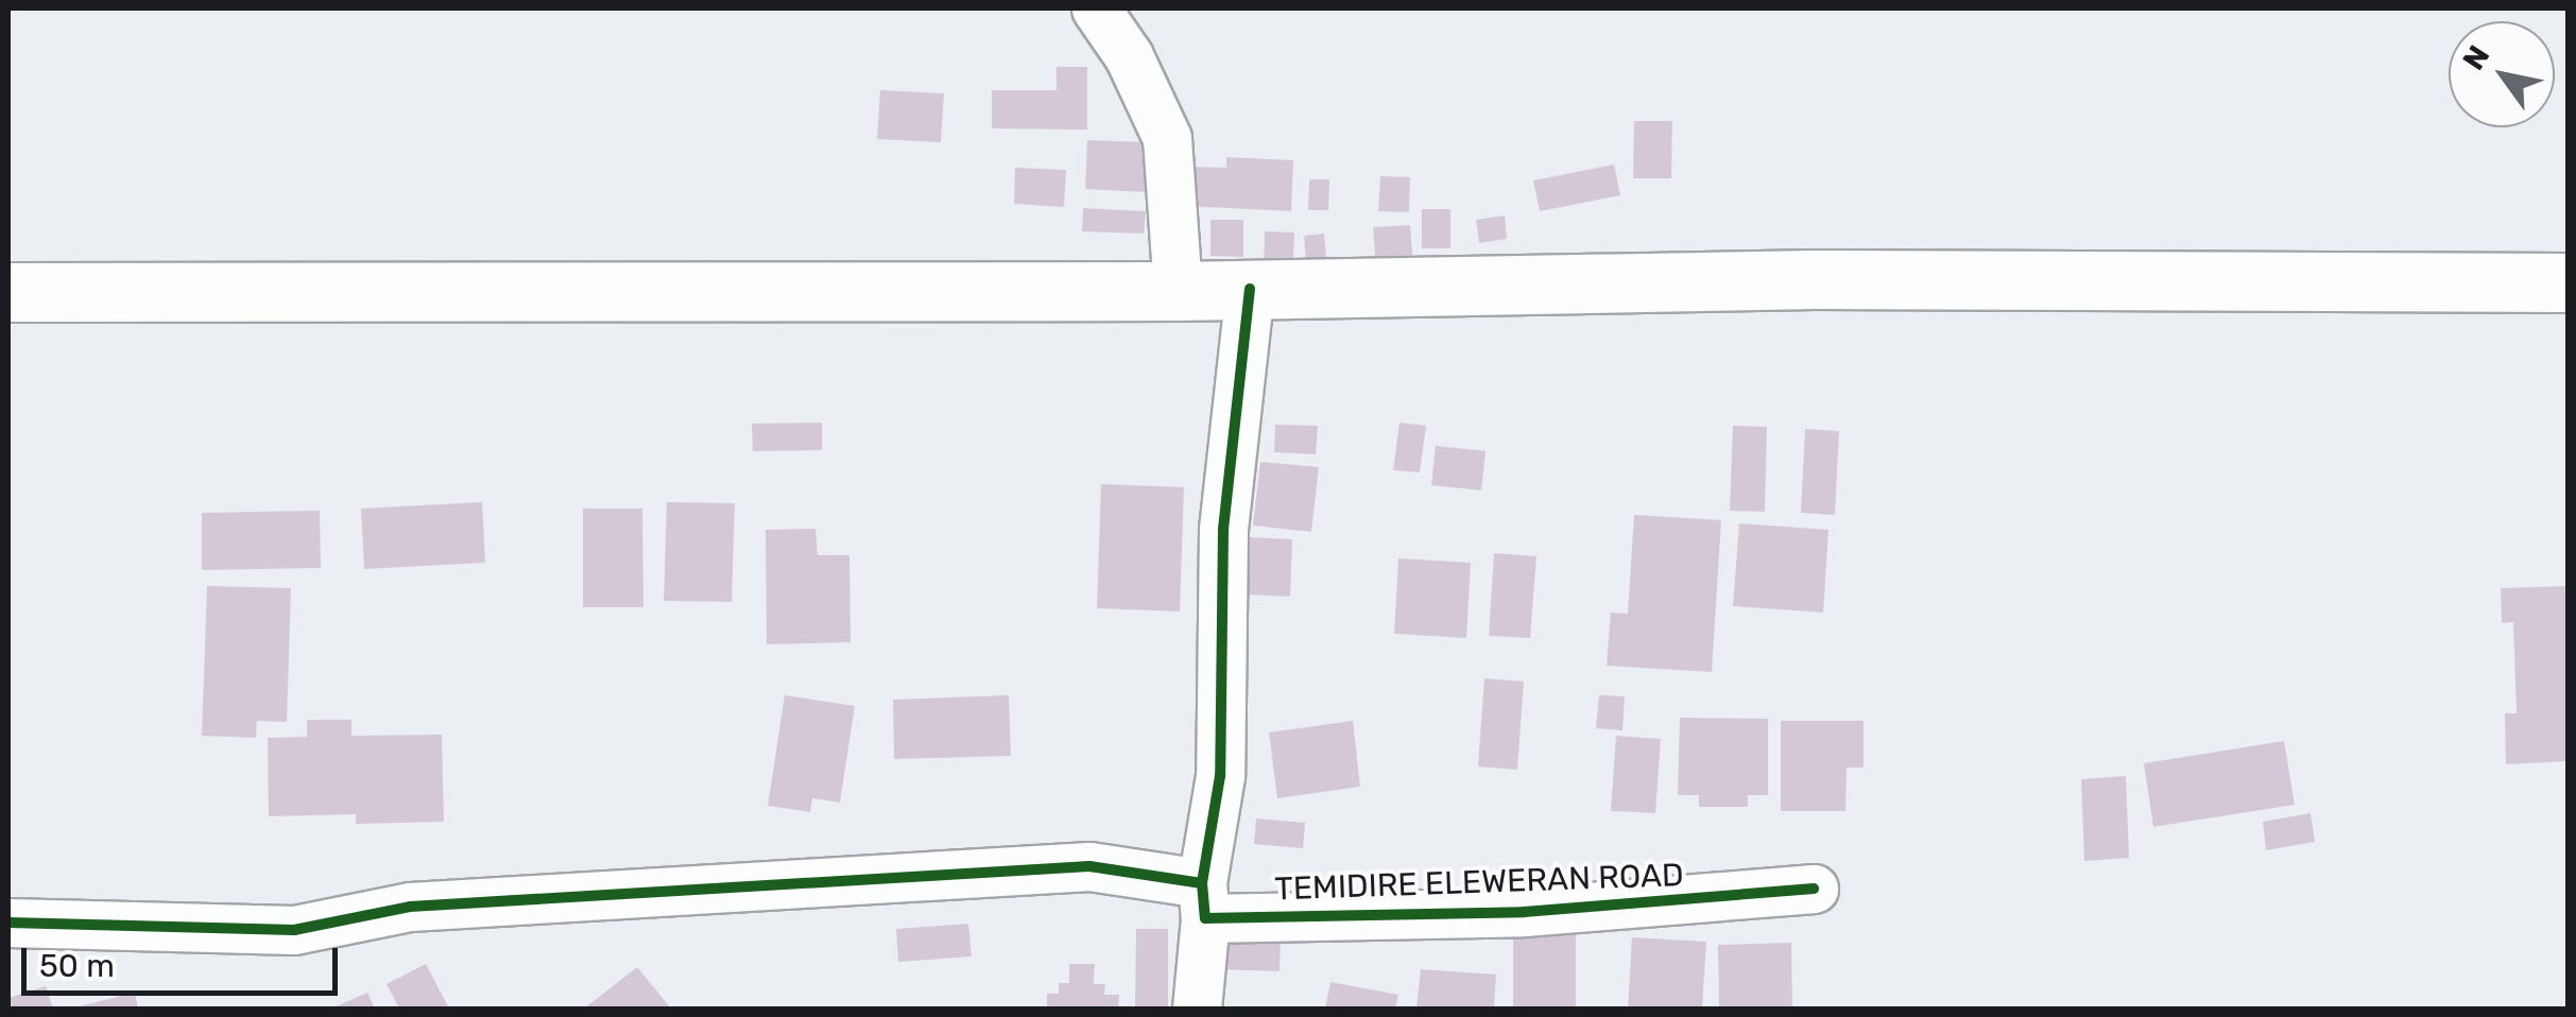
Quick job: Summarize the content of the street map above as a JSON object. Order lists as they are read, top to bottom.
{
  "streets": {
    "street": ["TEMIDIRE ELEWERAN ROAD"]
  },
  "scale_bar": "50 m",
  "north": "top left"
}
